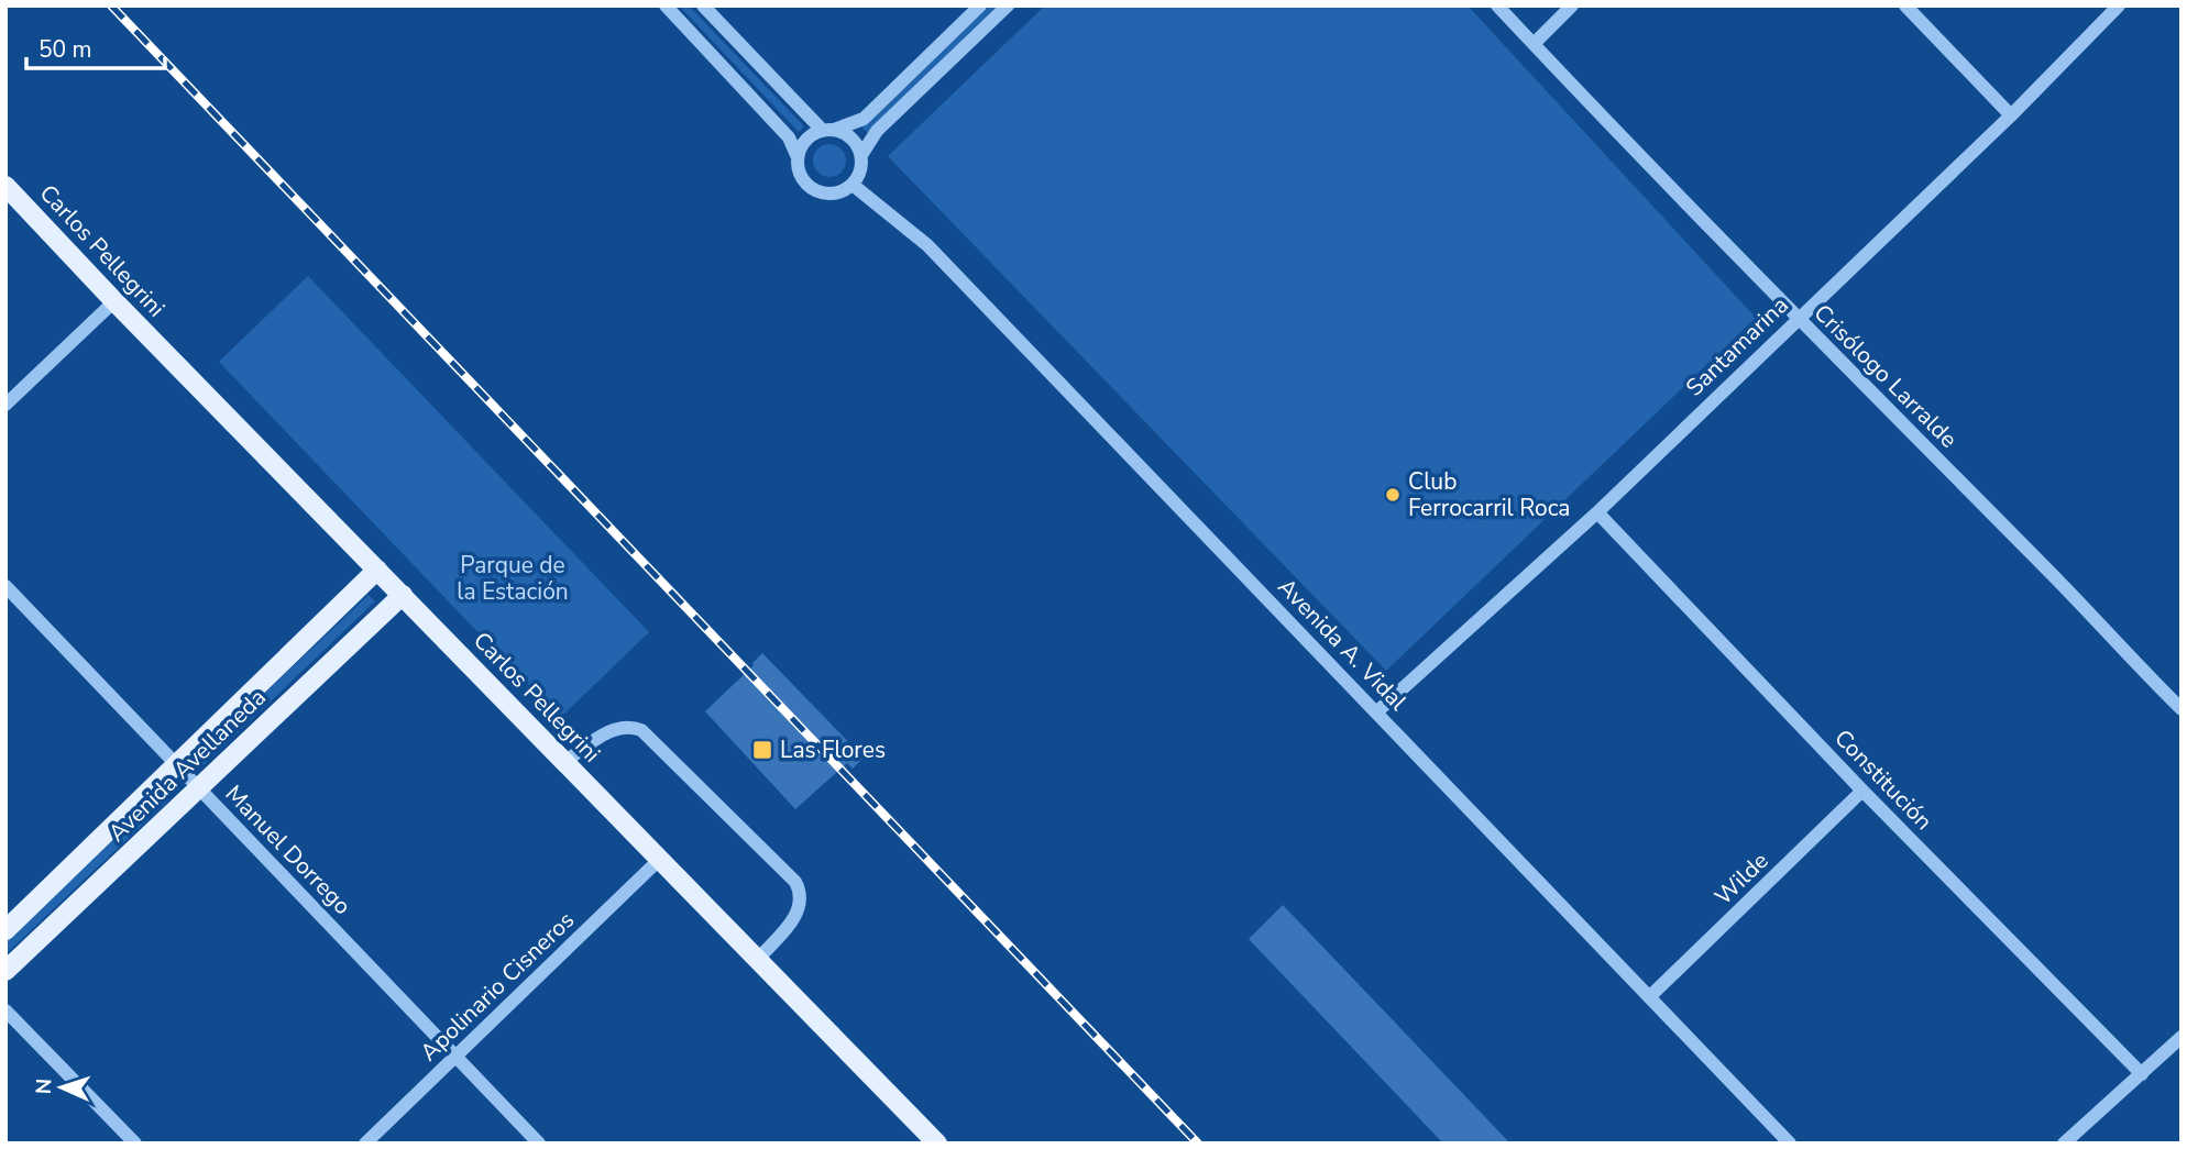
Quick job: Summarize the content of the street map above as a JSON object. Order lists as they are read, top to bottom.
{
  "streets": {
    "main road": ["Carlos Pellegrini", "Avenida Avellaneda"],
    "street": [
      "Santamarina",
      "Crisólogo Larralde",
      "Avenida A. Vidal",
      "Constitución",
      "Manuel Dorrego",
      "Wilde",
      "Apolinario Cisneros"
    ]
  },
  "crossings": [
    ["Carlos Pellegrini", "Avenida Avellaneda"],
    ["Carlos Pellegrini", "Apolinario Cisneros"],
    ["Santamarina", "Crisólogo Larralde"],
    ["Santamarina", "Avenida A. Vidal"],
    ["Santamarina", "Constitución"],
    ["Avenida A. Vidal", "Wilde"],
    ["Avenida Avellaneda", "Manuel Dorrego"],
    ["Constitución", "Wilde"],
    ["Manuel Dorrego", "Apolinario Cisneros"]
  ],
  "parks": ["Parque de la Estación"],
  "places": {
    "other": ["Club Ferrocarril Roca"],
    "transit": ["Las Flores"]
  },
  "scale_bar": "50 m",
  "north": "left"
}
